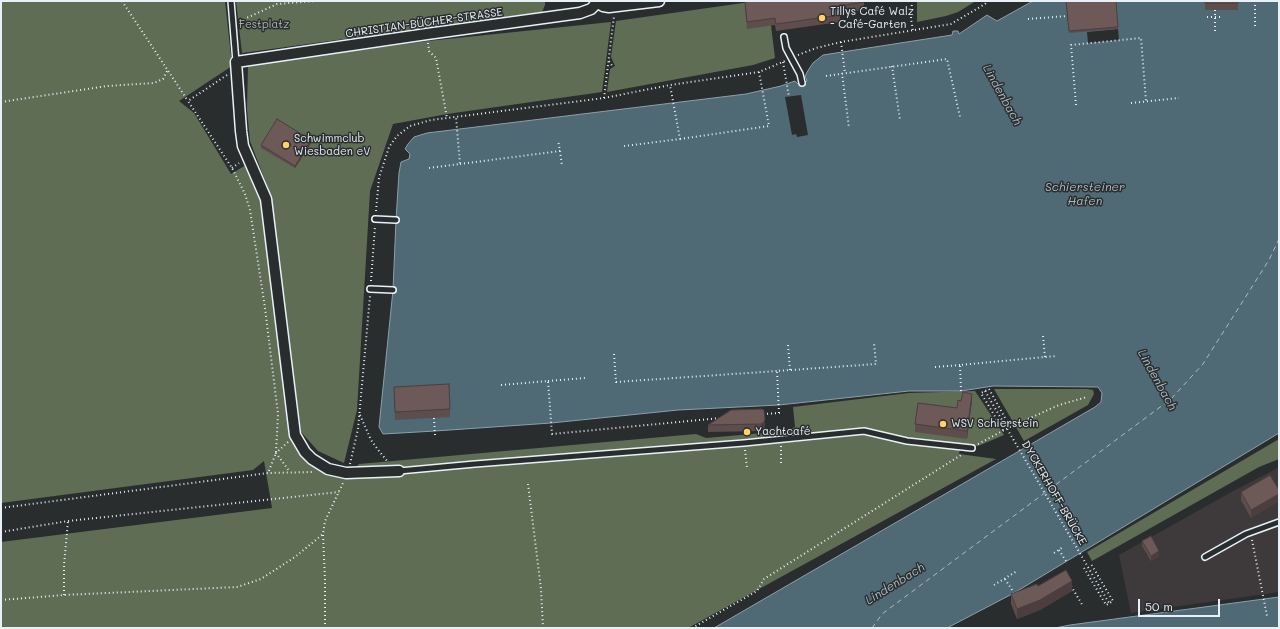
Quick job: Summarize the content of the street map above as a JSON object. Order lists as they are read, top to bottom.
{
  "streets": {
    "street": ["CHRISTIAN-BÜCHER-STRASSE"],
    "path": ["DYCKERHOFF-BRÜCKE"]
  },
  "water": ["Lindenbach", "Schiersteiner Hafen"],
  "parks": ["Festplatz"],
  "places": [
    "Tillys Café Walz - Café-Garten",
    "Schwimmclub Wiesbaden eV",
    "WSV Schierstein",
    "Yachtcafé"
  ],
  "scale_bar": "50 m"
}
